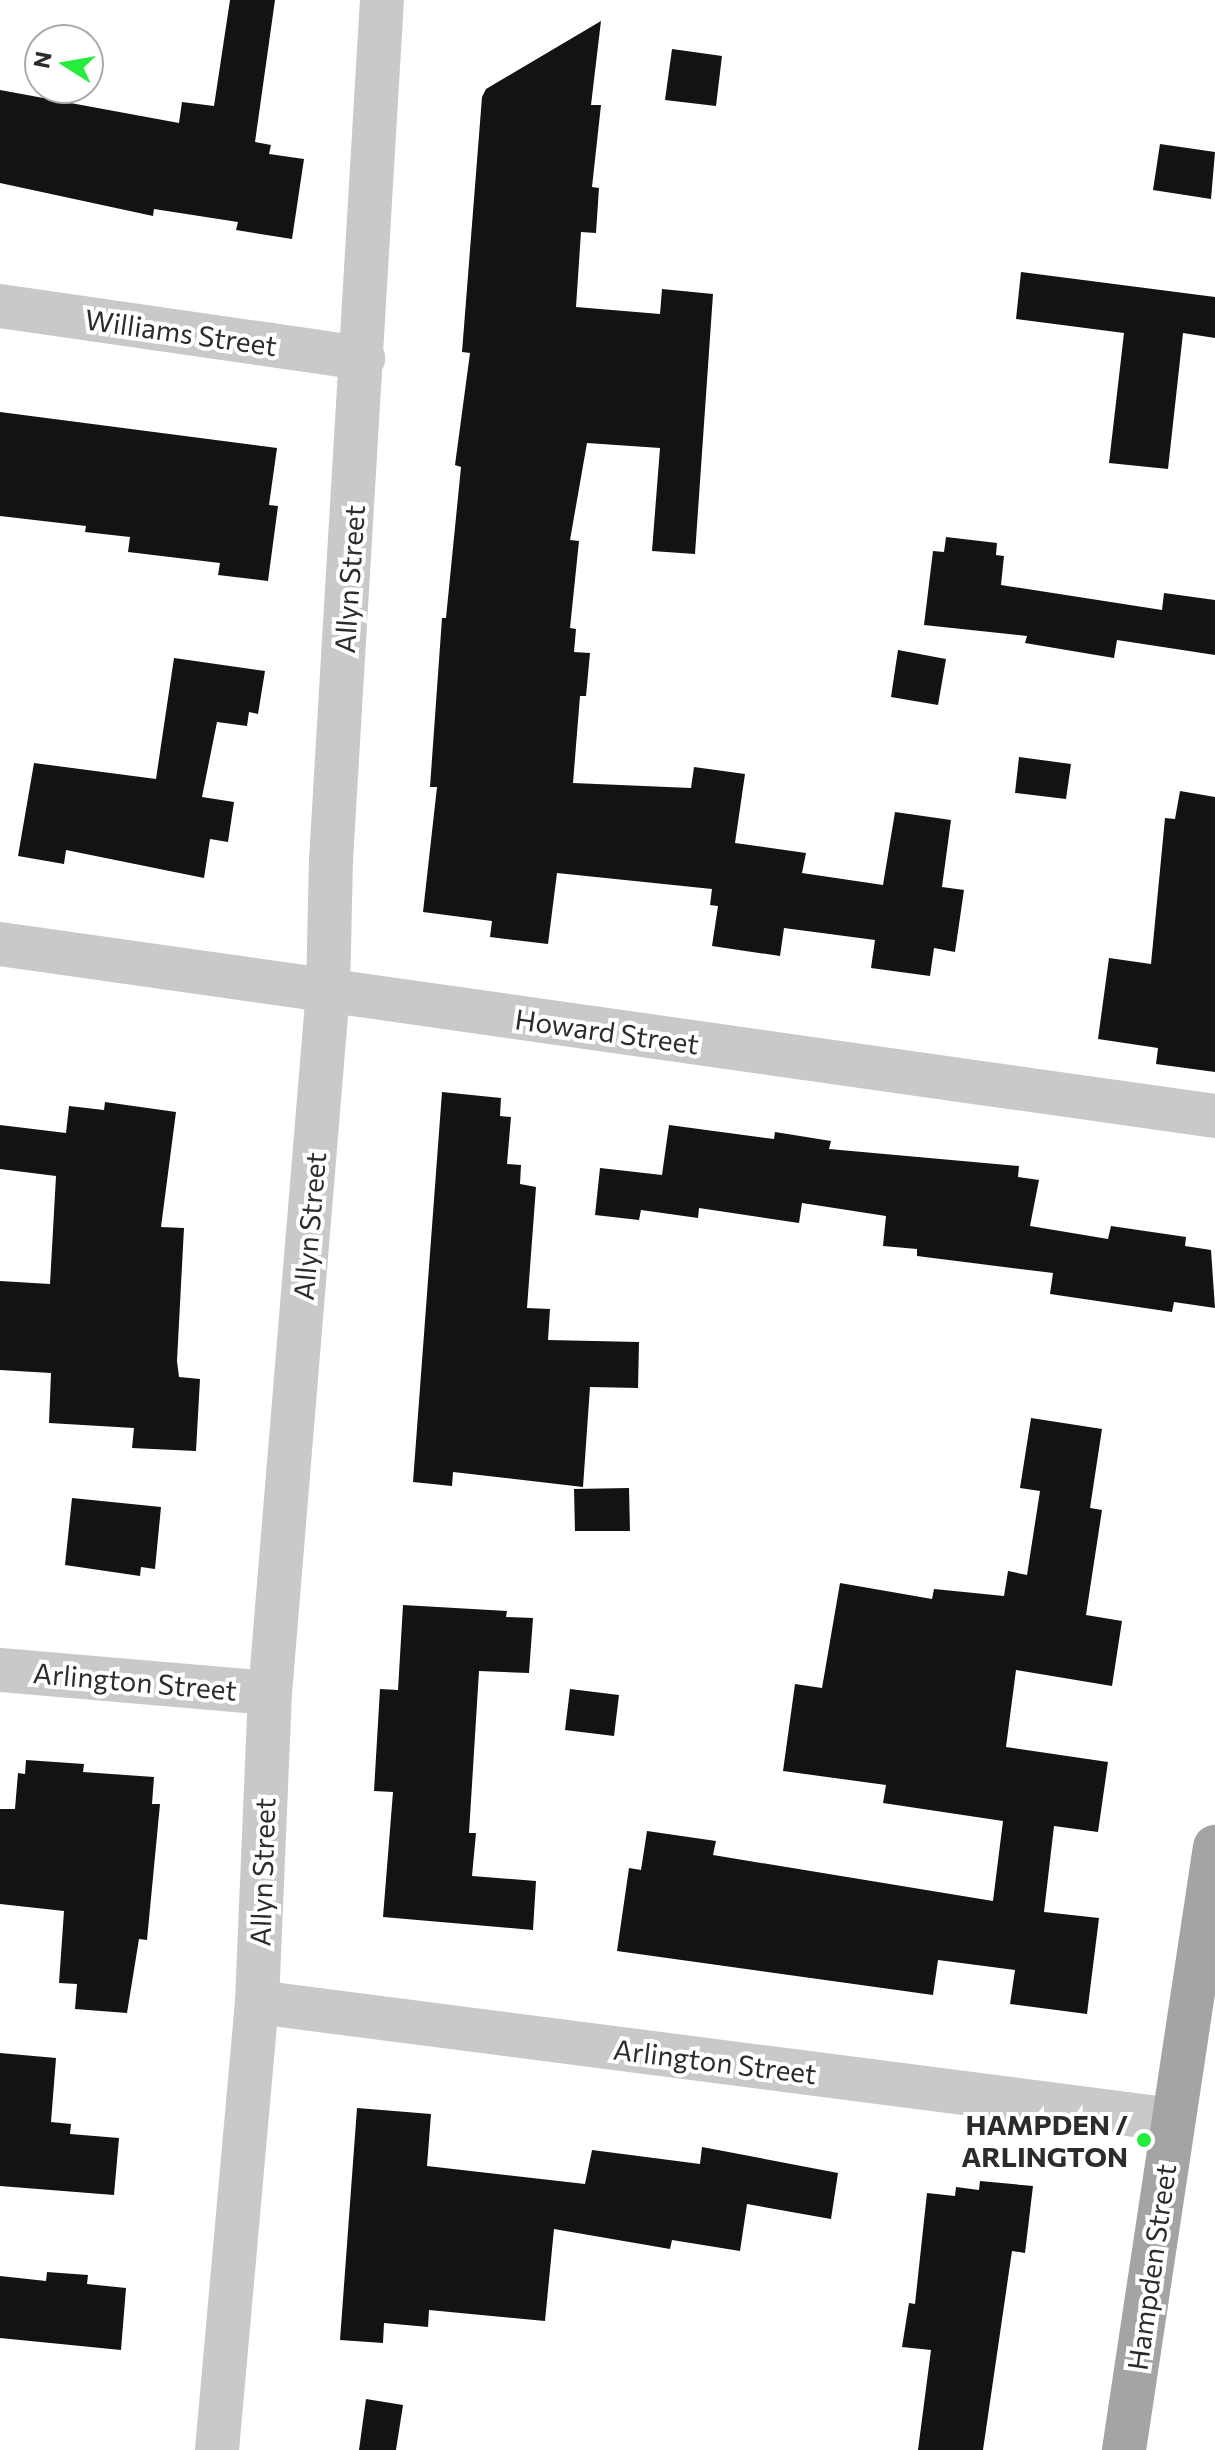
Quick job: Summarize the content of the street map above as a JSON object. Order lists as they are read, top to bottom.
{
  "streets": {
    "main road": ["Hampden Street"],
    "street": [
      "Williams Street",
      "Allyn Street",
      "Howard Street",
      "Arlington Street"
    ]
  },
  "crossings": [
    ["Williams Street", "Allyn Street"],
    ["Allyn Street", "Howard Street"],
    ["Allyn Street", "Arlington Street"],
    ["Arlington Street", "Hampden Street"]
  ],
  "places": ["HAMPDEN / ARLINGTON"],
  "north": "left"
}
